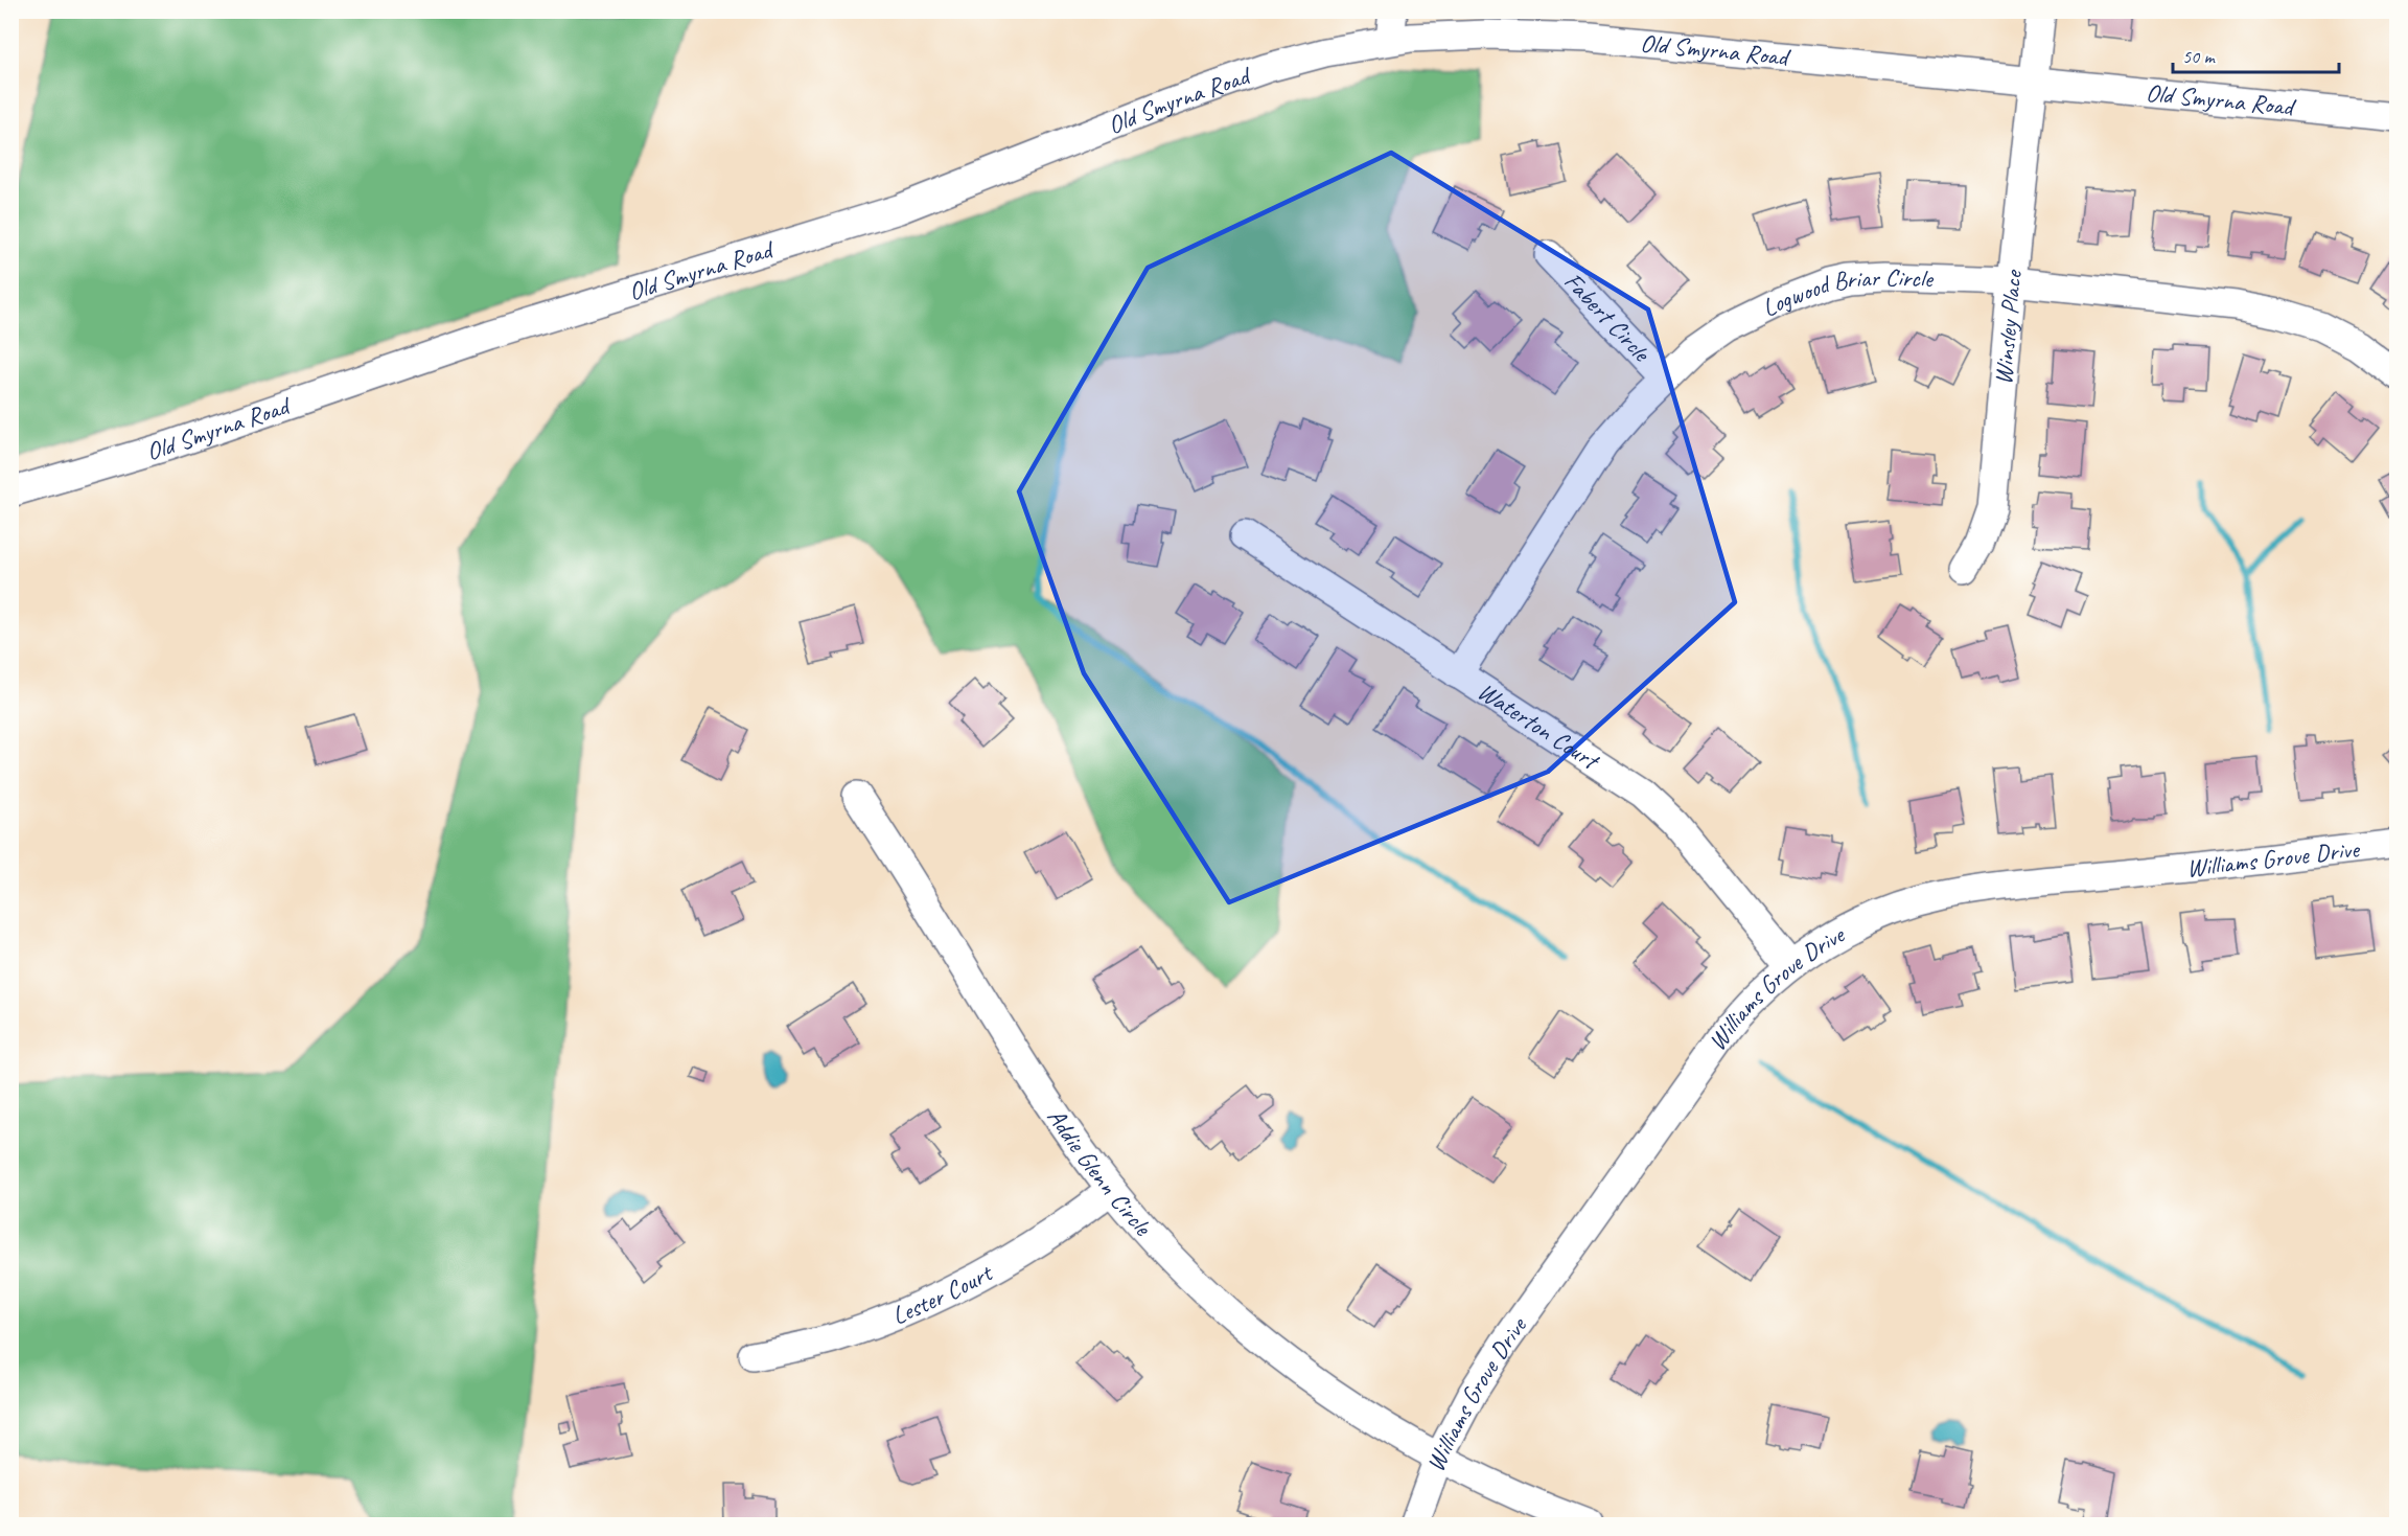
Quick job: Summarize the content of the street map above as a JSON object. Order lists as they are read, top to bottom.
{
  "streets": {
    "street": [
      "Old Smyrna Road",
      "Logwood Briar Circle",
      "Fabert Circle",
      "Winsley Place",
      "Waterton Court",
      "Williams Grove Drive",
      "Addie Glenn Circle",
      "Lester Court"
    ]
  },
  "crossings": [
    ["Old Smyrna Road", "Winsley Place"],
    ["Logwood Briar Circle", "Fabert Circle"],
    ["Logwood Briar Circle", "Winsley Place"],
    ["Logwood Briar Circle", "Waterton Court"],
    ["Waterton Court", "Williams Grove Drive"],
    ["Williams Grove Drive", "Addie Glenn Circle"],
    ["Addie Glenn Circle", "Lester Court"]
  ],
  "scale_bar": "50 m"
}
